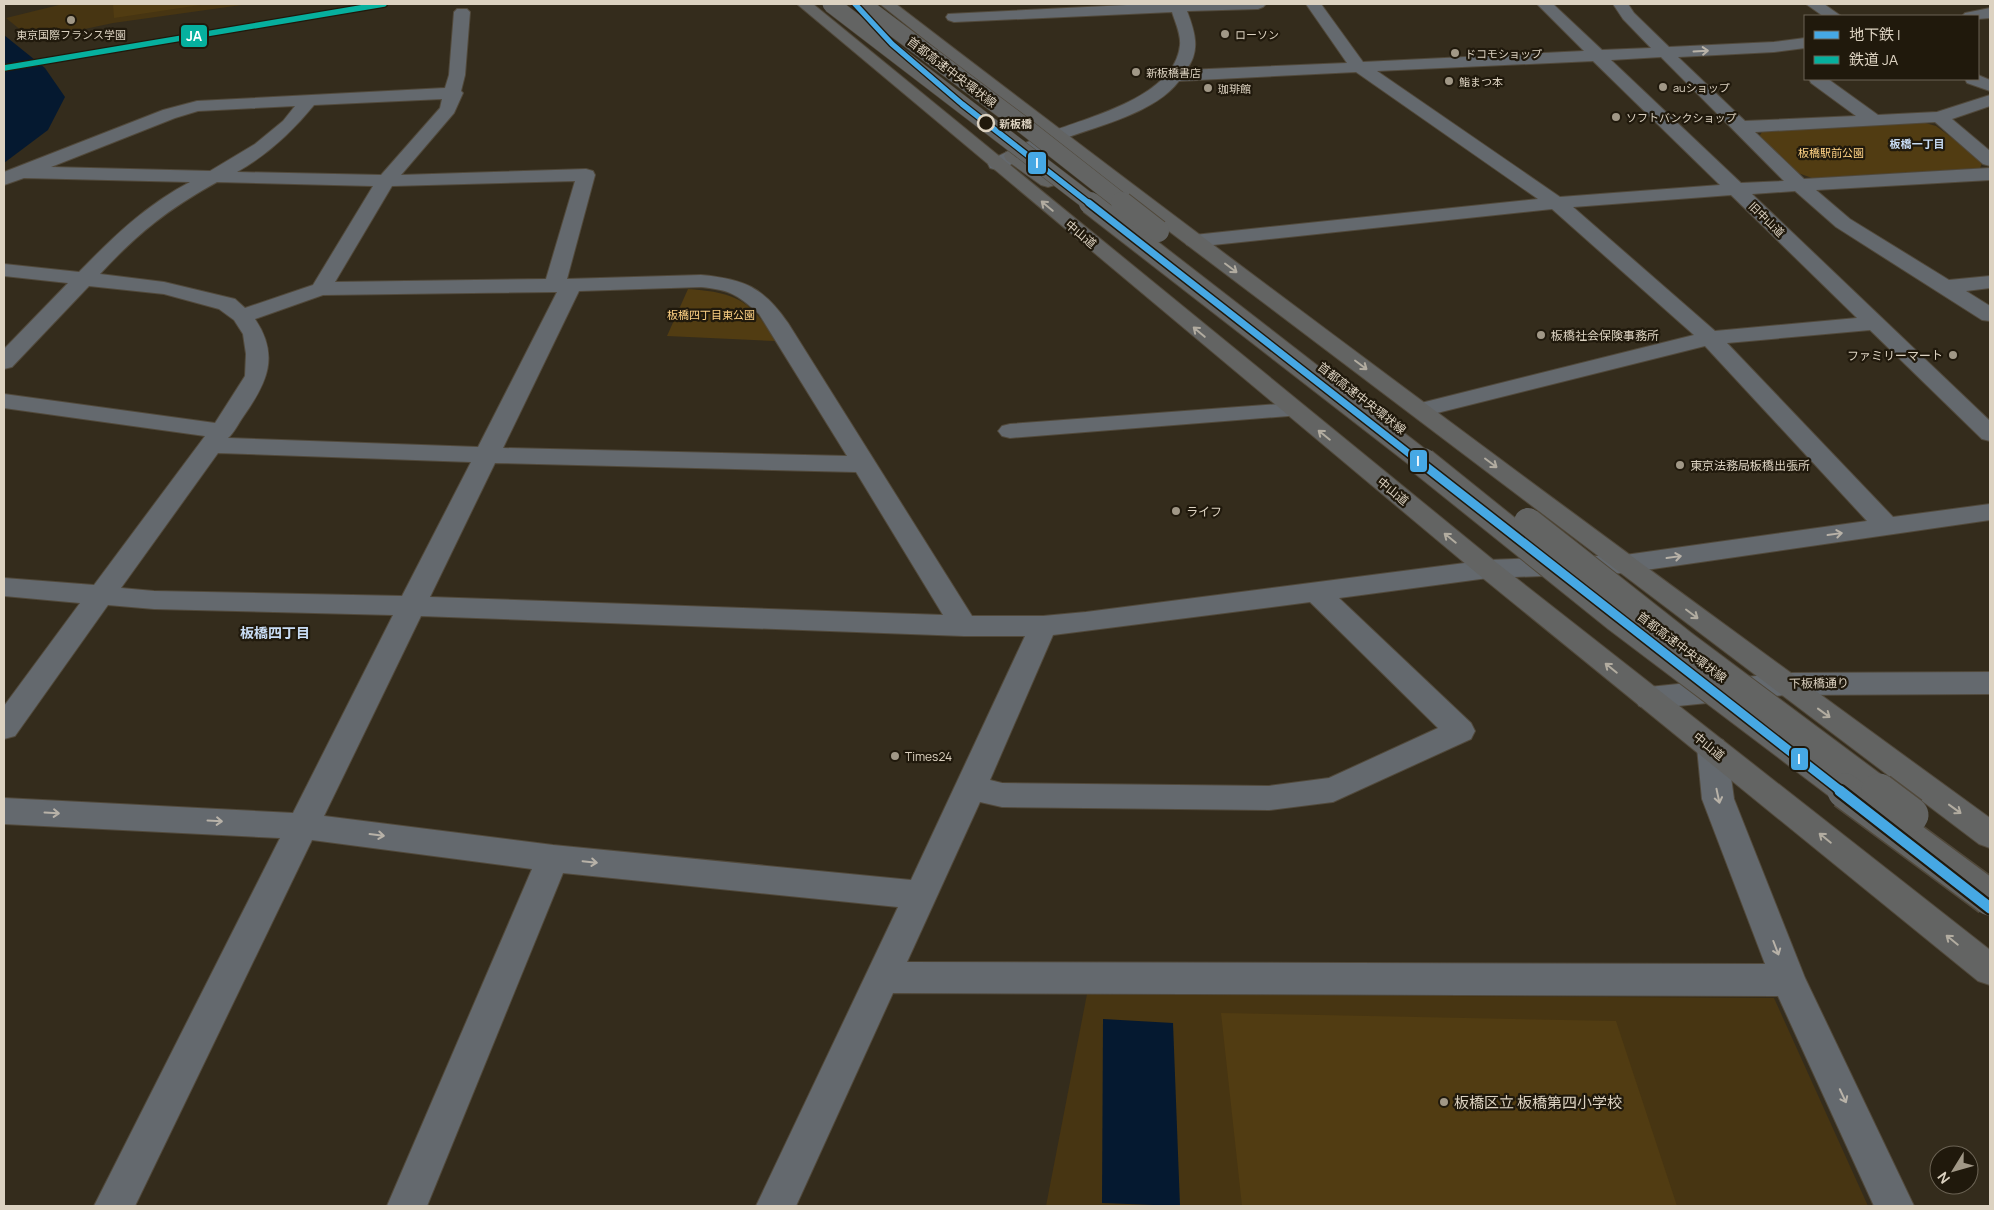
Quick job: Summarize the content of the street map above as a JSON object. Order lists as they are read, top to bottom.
{
  "streets": {
    "highway": ["首都高速中央環状線", "中山道"],
    "street": ["旧中山道", "下板橋通り"]
  },
  "crossings": [
    ["中山道", "下板橋通り"]
  ],
  "districts": ["板橋一丁目", "板橋四丁目"],
  "parks": ["板橋駅前公園", "板橋四丁目東公園"],
  "places": [
    "東京国際フランス学園",
    "ローソン",
    "ドコモショップ",
    "新板橋書店",
    "鮨まつ本",
    "auショップ",
    "珈琲館",
    "ソフトバンクショップ",
    "新板橋",
    "板橋社会保険事務所",
    "ファミリーマート",
    "東京法務局板橋出張所",
    "ライフ",
    "Times24",
    "板橋区立 板橋第四小学校"
  ],
  "lines": ["metro line I", "rail line JA"],
  "legend": ["地下鉄 I", "鉄道 JA"],
  "north": "bottom left"
}
